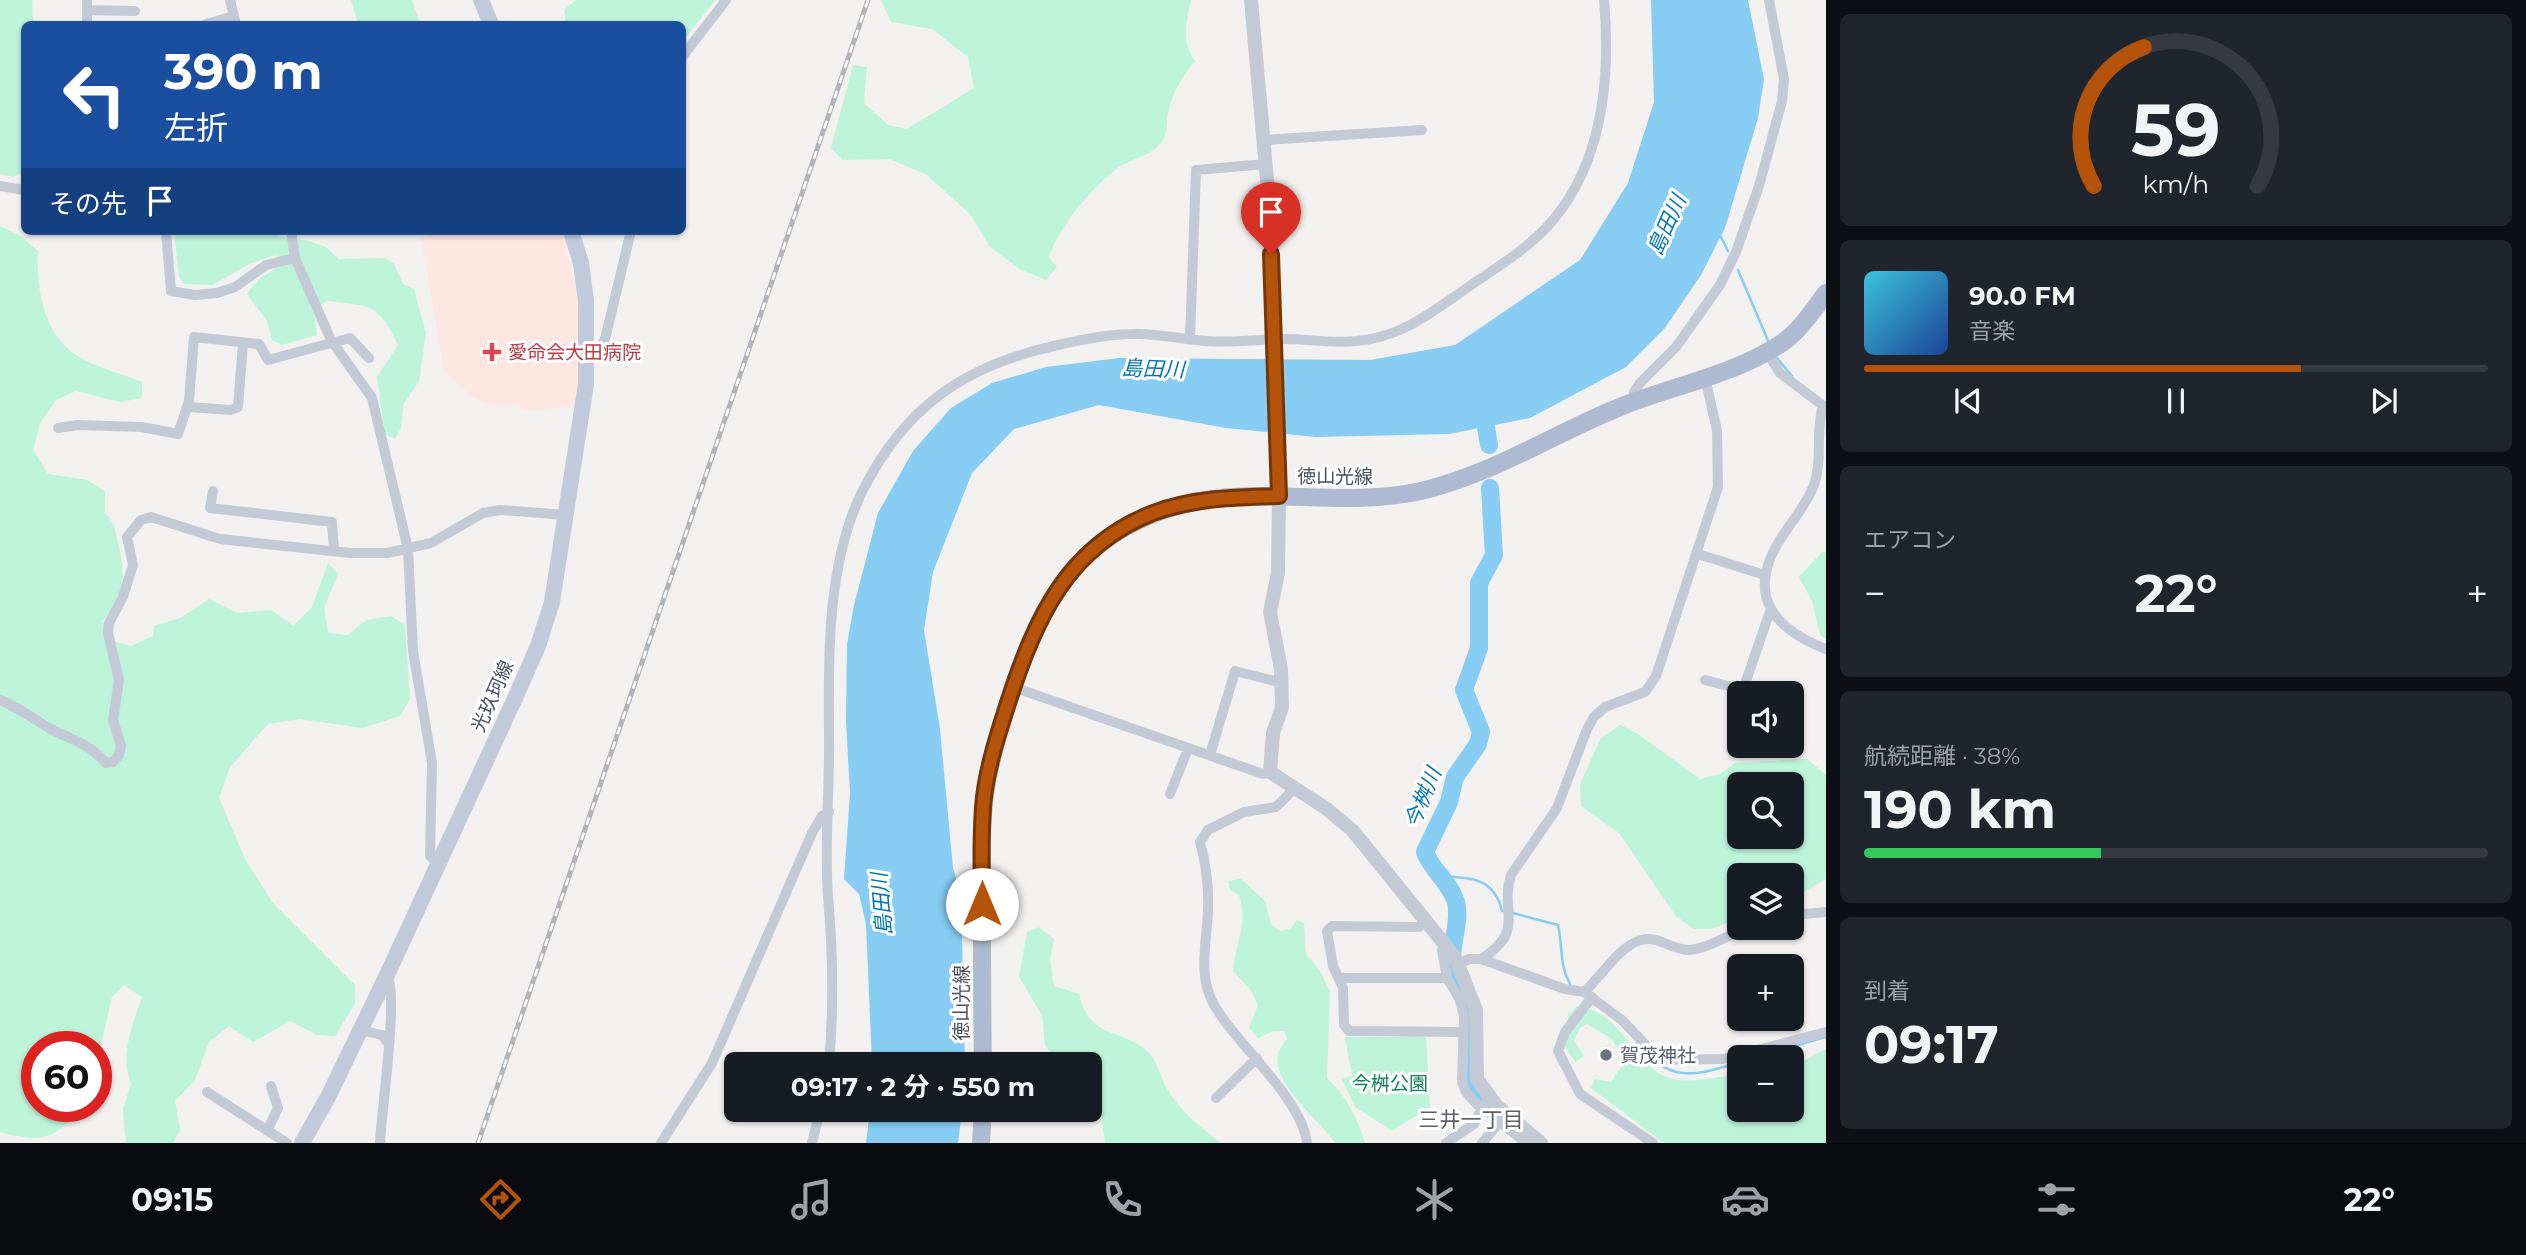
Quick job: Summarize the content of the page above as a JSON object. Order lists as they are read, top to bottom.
{
  "streets": {
    "main road": ["徳山光線", "光玖珂線"]
  },
  "districts": ["三井一丁目"],
  "water": ["島田川", "今桝川"],
  "parks": ["今桝公園"],
  "places": {
    "health": ["愛命会大田病院"],
    "other": ["賀茂神社"]
  },
  "page": {
    "turn": ["390 m", "左折"],
    "then": "その先",
    "song": ["90.0 FM", "音楽"],
    "tile": [
      "エアコン",
      ["航続距離 · 38%", "190 km"],
      ["到着", "09:17"]
    ],
    "heat": ["−", "22°", "+"],
    "map_buttons": ["+", "−"],
    "limit": "60",
    "trip": "09:17 · 2 分 · 550 m",
    "tabs": ["09:15", "22°"],
    "gauge": ["59", "km/h"]
  }
}
